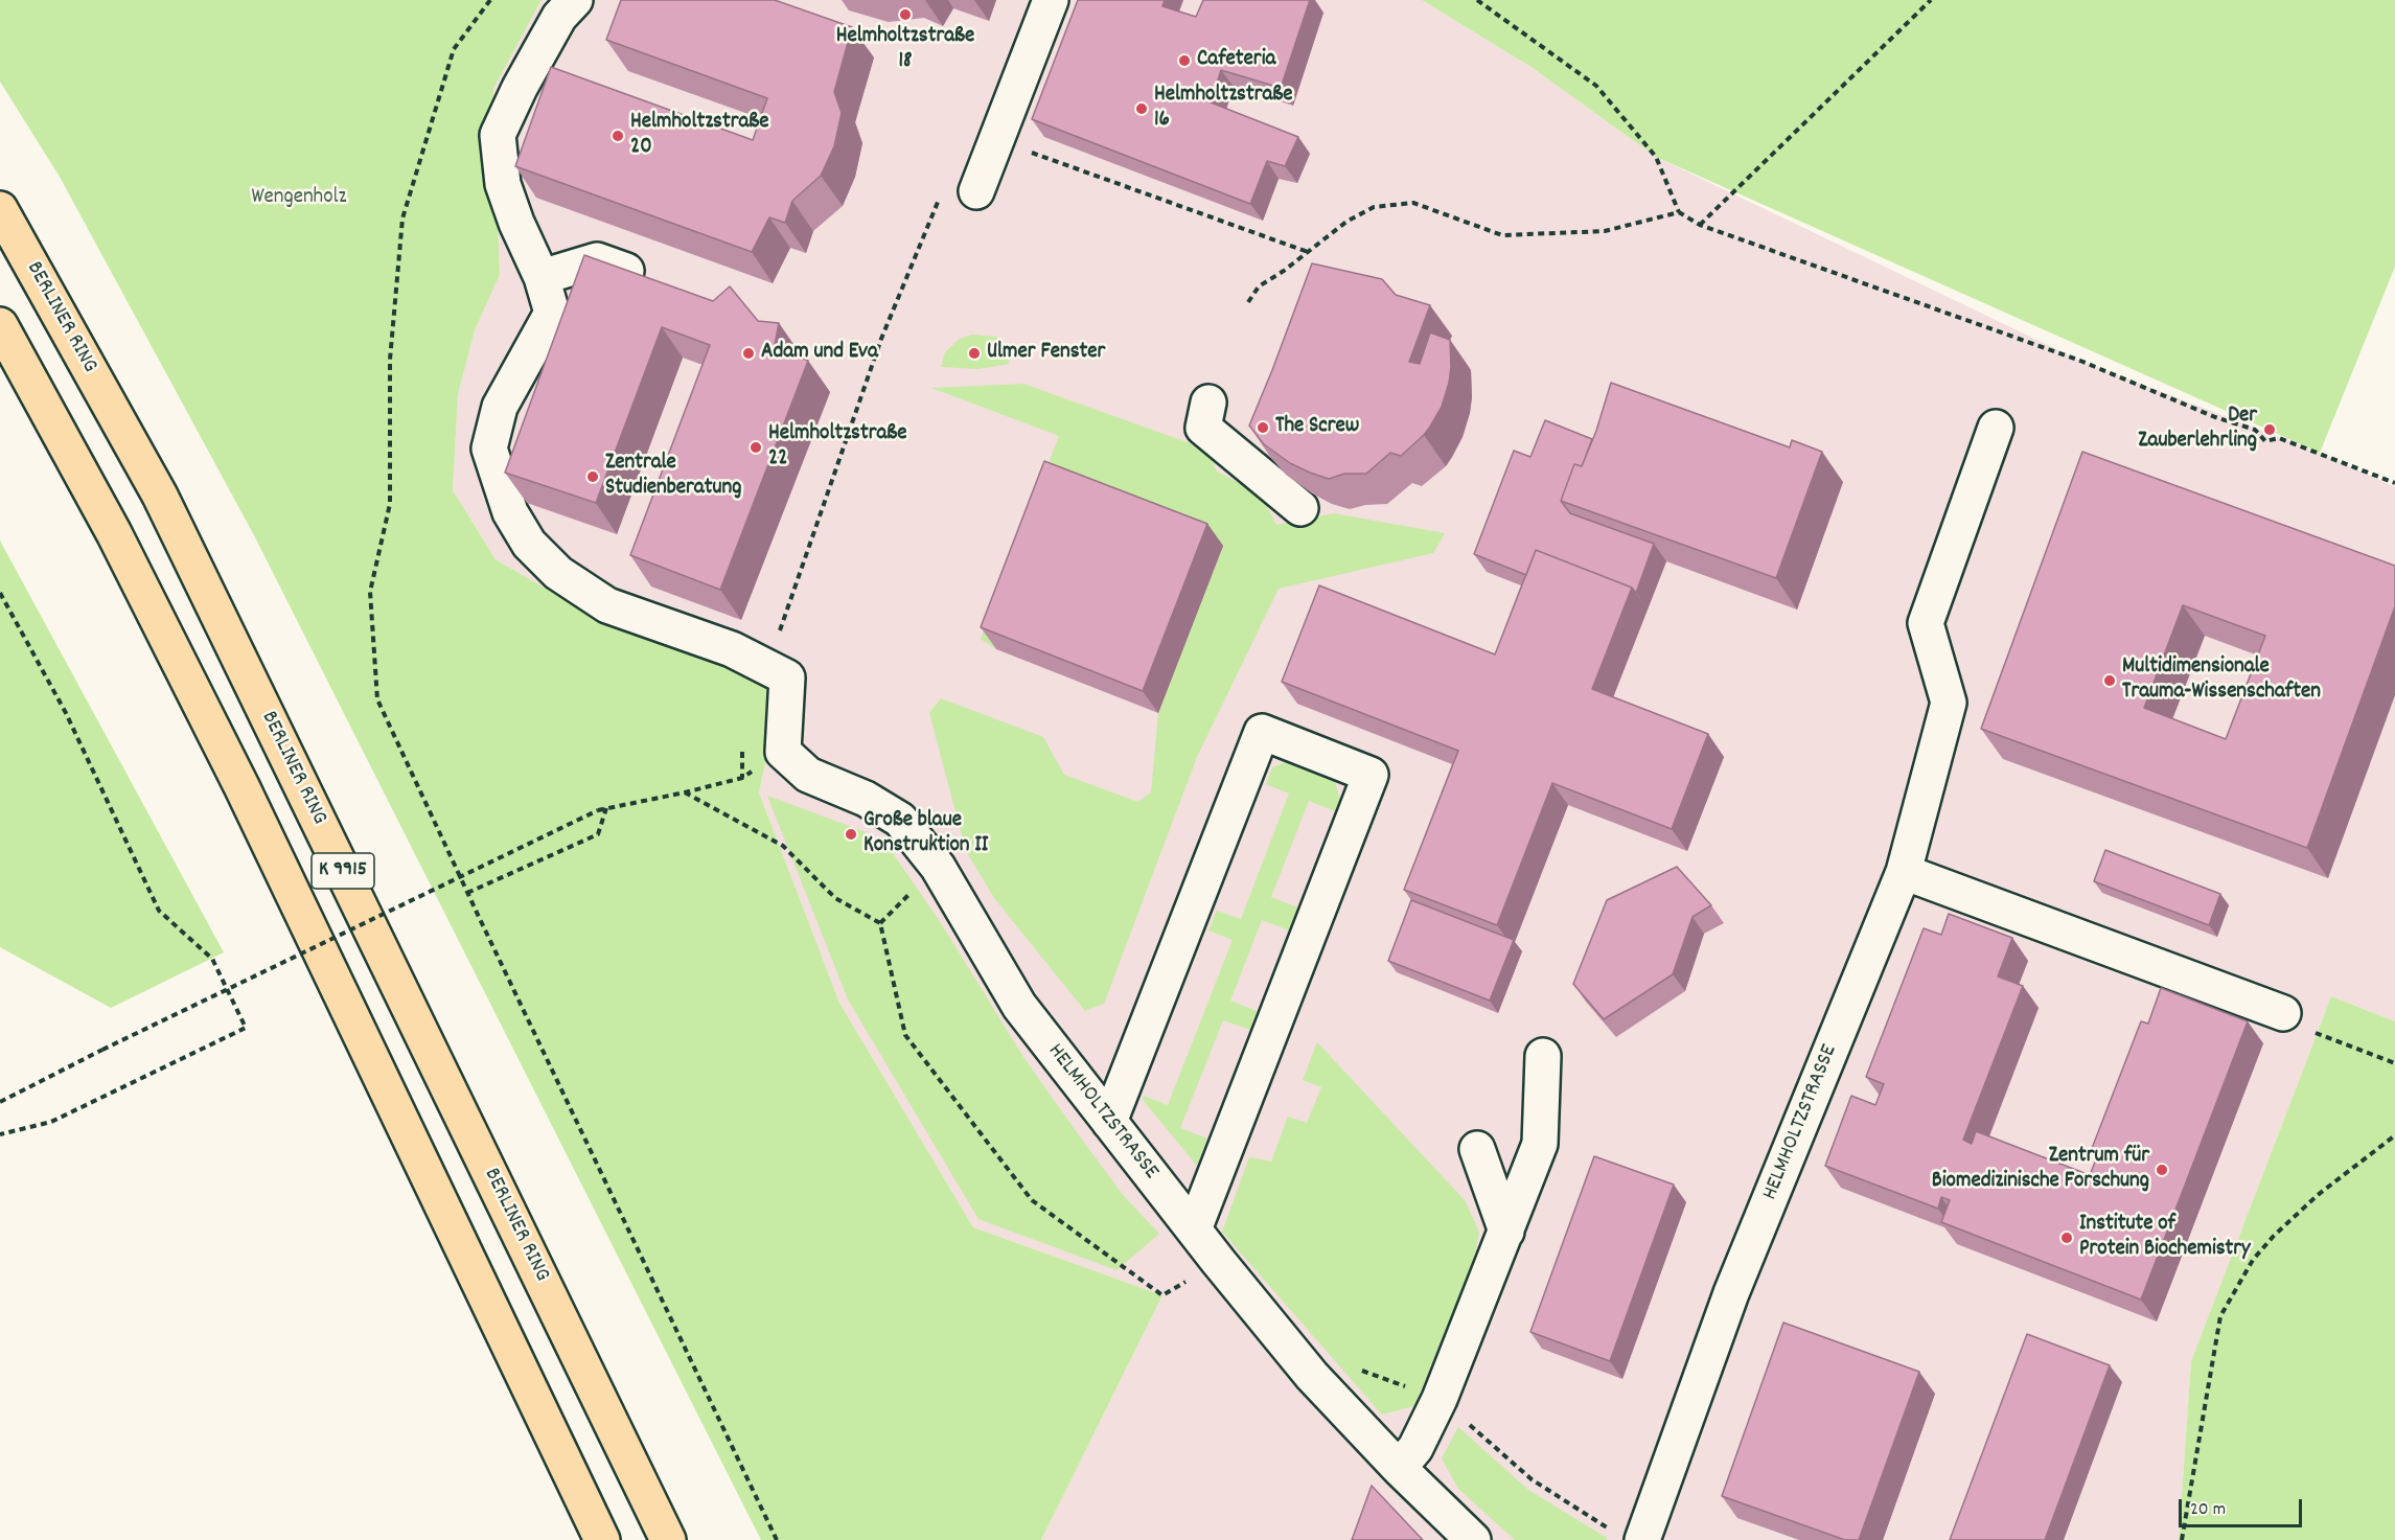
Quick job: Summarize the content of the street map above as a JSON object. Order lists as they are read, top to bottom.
{
  "streets": {
    "highway": ["BERLINER RING", "K 9915"],
    "street": ["HELMHOLTZSTRASSE"]
  },
  "parks": ["Wengenholz"],
  "places": [
    "Helmholtzstraße 18",
    "Cafeteria",
    "Helmholtzstraße 16",
    "Helmholtzstraße 20",
    "Adam und Eva",
    "Ulmer Fenster",
    "The Screw",
    "Der Zauberlehrling",
    "Helmholtzstraße 22",
    "Zentrale Studienberatung",
    "Multidimensionale Trauma-Wissenschaften",
    "Große blaue Konstruktion II",
    "Zentrum für Biomedizinische Forschung",
    "Institute of Protein Biochemistry"
  ],
  "scale_bar": "20 m"
}
